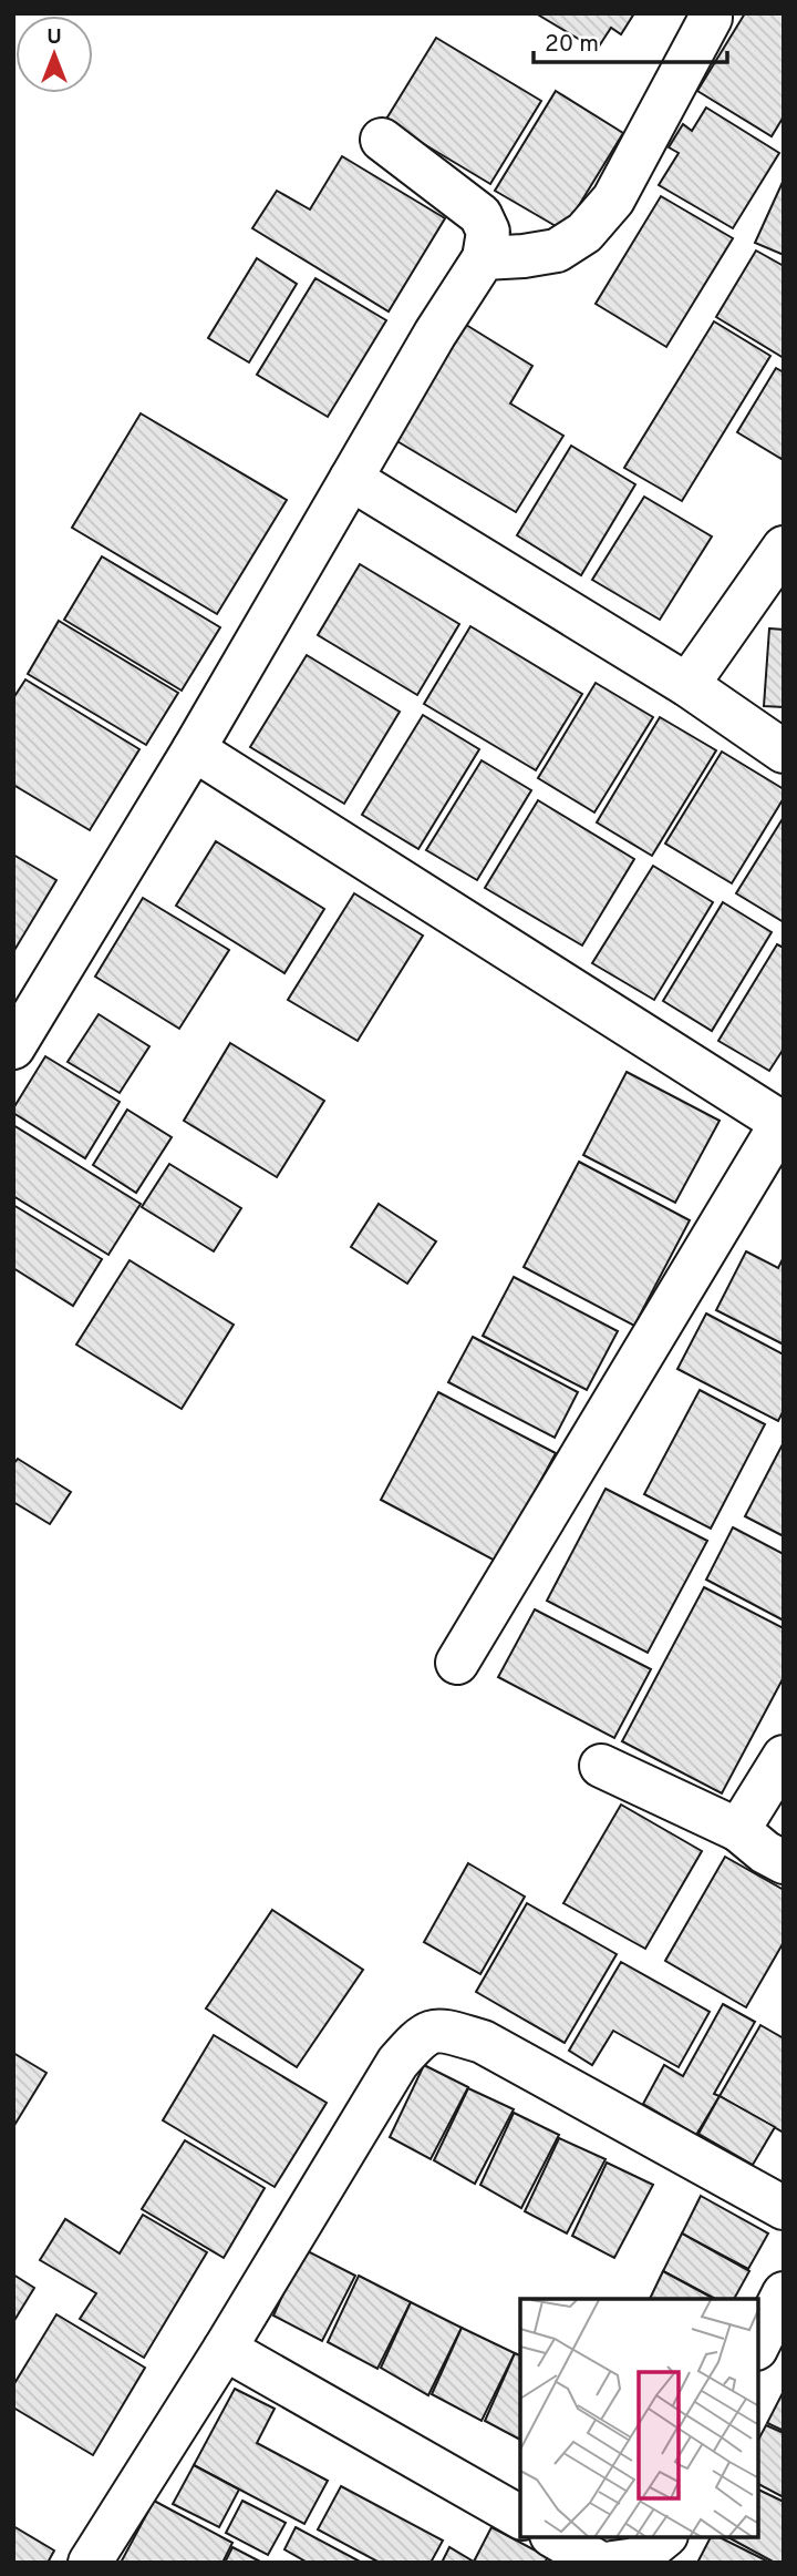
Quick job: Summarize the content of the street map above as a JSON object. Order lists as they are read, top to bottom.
{
  "scale_bar": "20 m",
  "north": "top"
}
